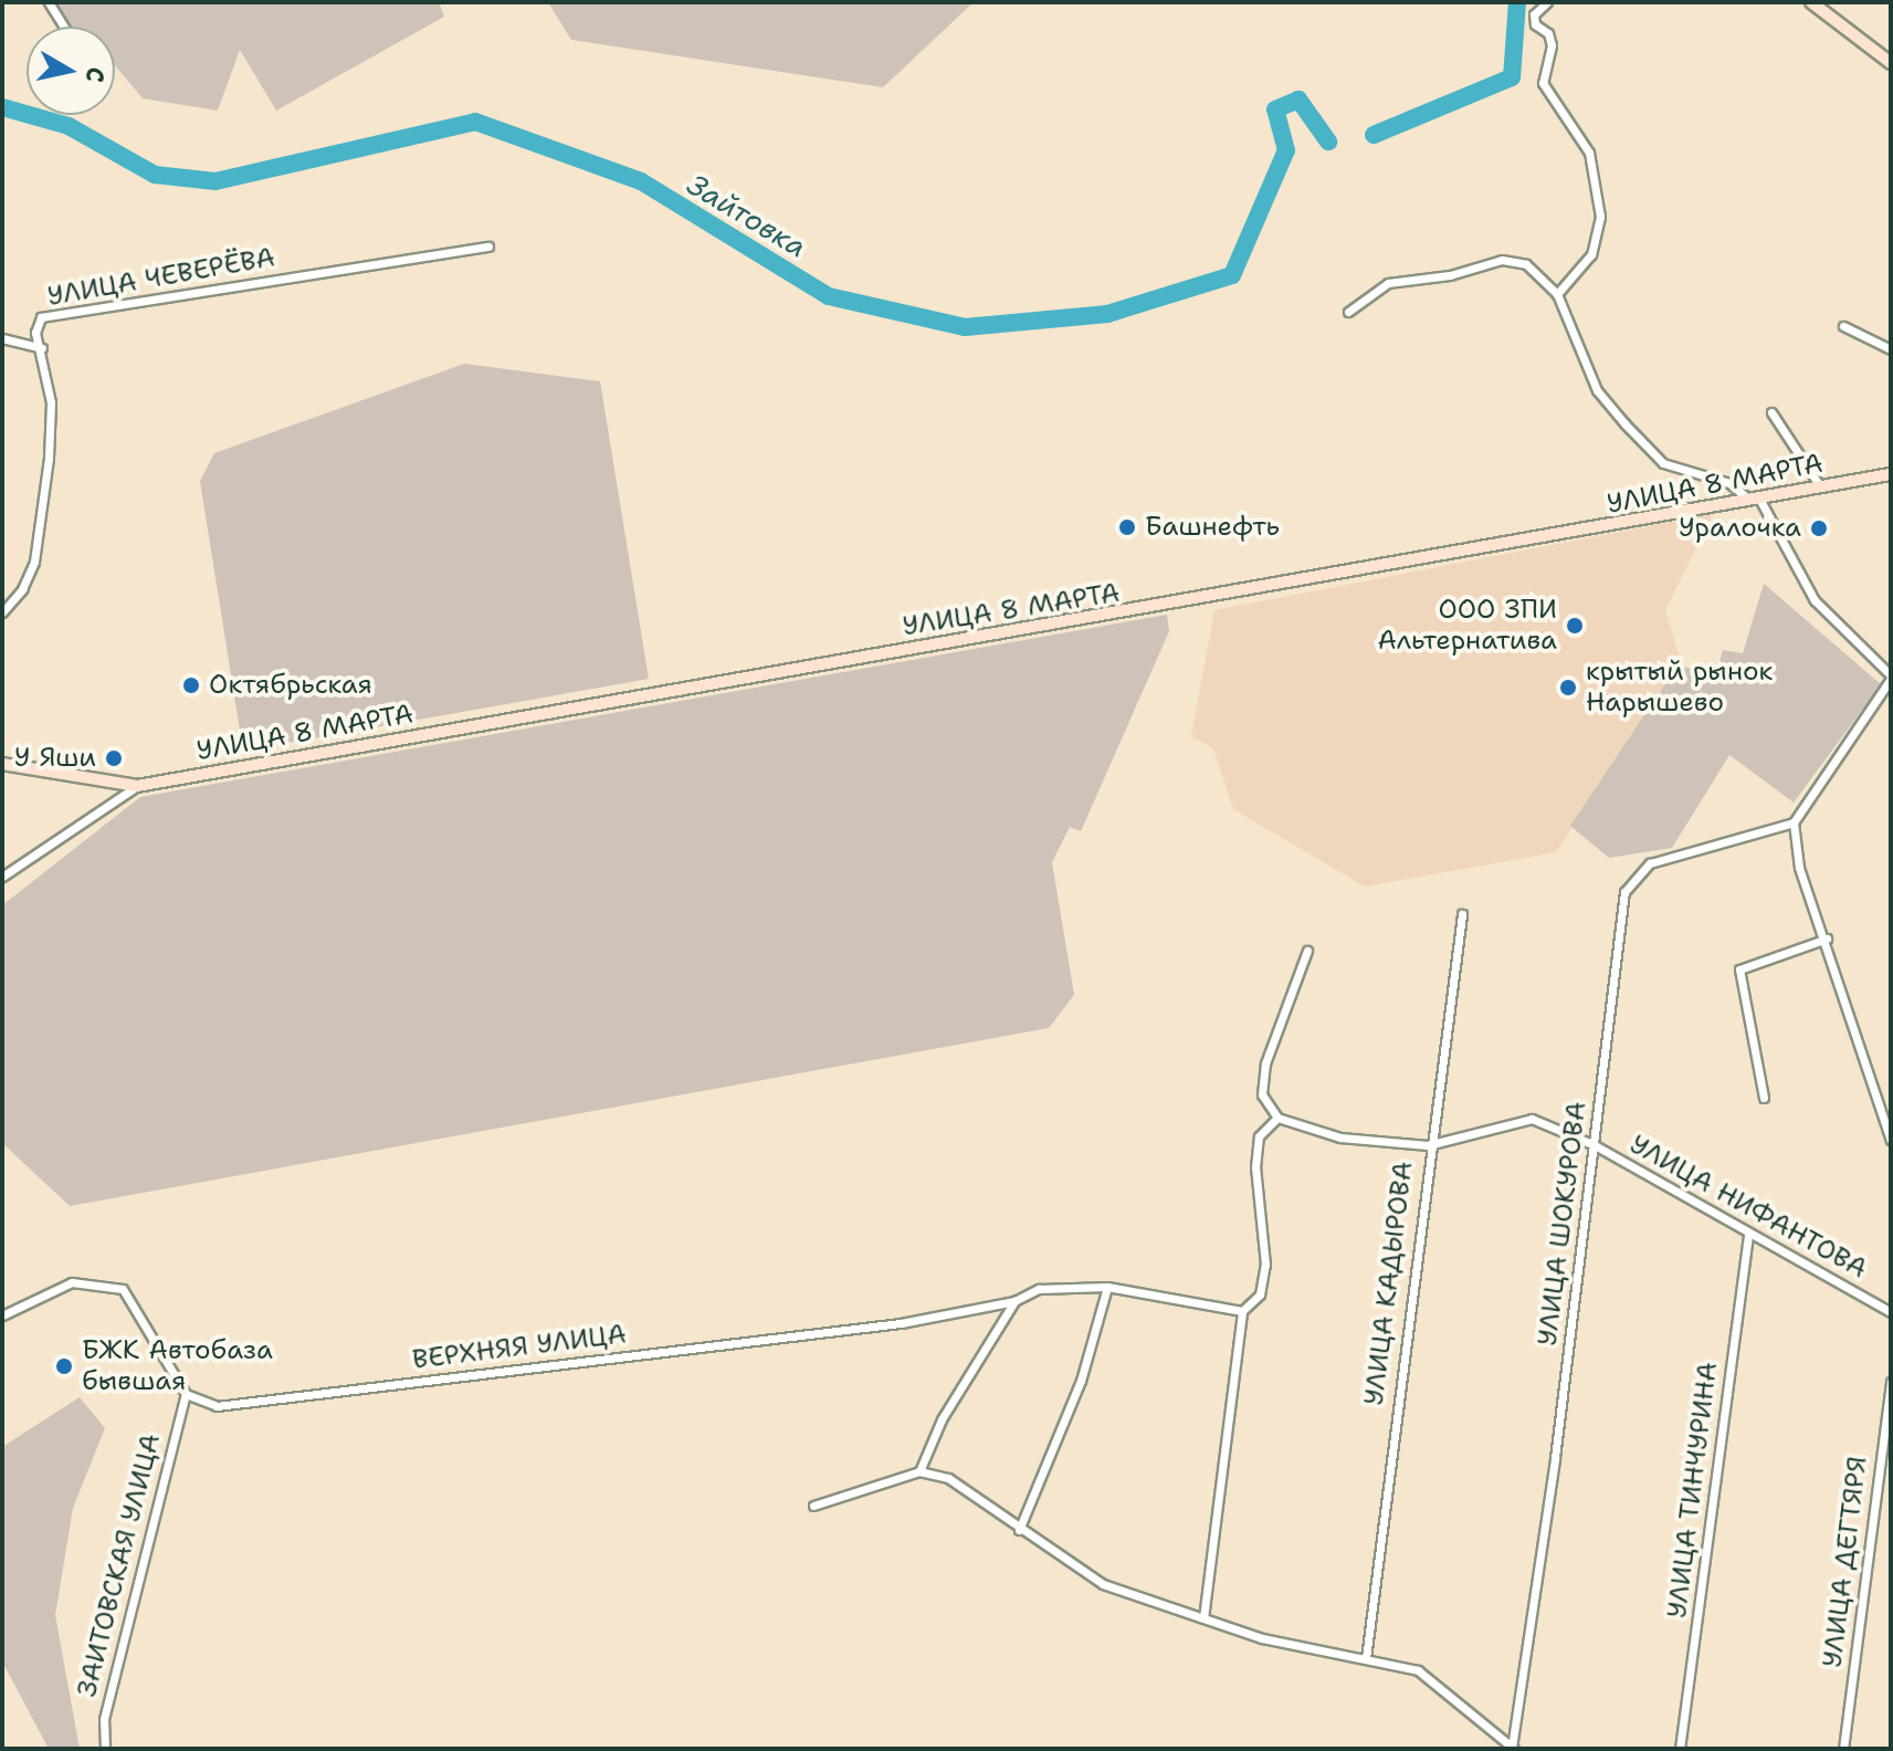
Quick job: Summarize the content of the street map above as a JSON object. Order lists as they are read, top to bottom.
{
  "streets": {
    "main road": ["УЛИЦА 8 МАРТА"],
    "street": [
      "УЛИЦА ЧЕВЕРЁВА",
      "УЛИЦА НИФАНТОВА",
      "УЛИЦА ШОКУРОВА",
      "УЛИЦА КАДЫРОВА",
      "ВЕРХНЯЯ УЛИЦА",
      "УЛИЦА ТИНЧУРИНА",
      "УЛИЦА ДЕГТЯРЯ",
      "ЗАИТОВСКАЯ УЛИЦА"
    ]
  },
  "crossings": [
    ["УЛИЦА НИФАНТОВА", "УЛИЦА ШОКУРОВА"],
    ["УЛИЦА НИФАНТОВА", "УЛИЦА КАДЫРОВА"],
    ["УЛИЦА НИФАНТОВА", "УЛИЦА ТИНЧУРИНА"],
    ["ВЕРХНЯЯ УЛИЦА", "ЗАИТОВСКАЯ УЛИЦА"]
  ],
  "water": ["Зайтовка"],
  "places": [
    "Башнефть",
    "Уралочка",
    "ООО ЗПИ Альтернатива",
    "Октябрьская",
    "крытый рынок Нарышево",
    "У Яши",
    "БЖК Автобаза бывшая"
  ],
  "north": "right"
}
